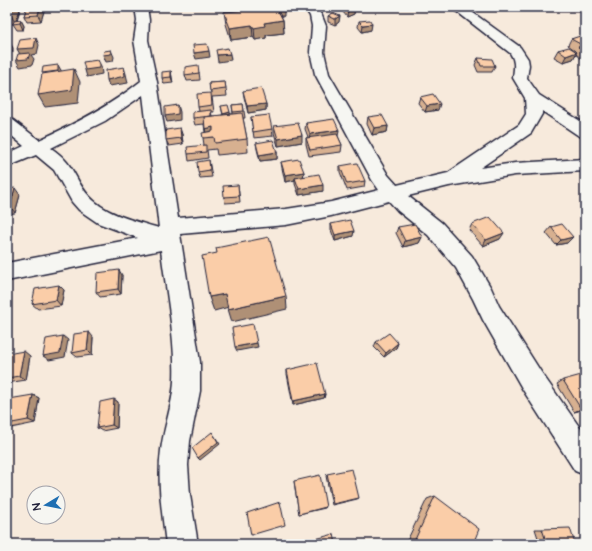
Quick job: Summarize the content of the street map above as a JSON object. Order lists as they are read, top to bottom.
{
  "north": "left"
}
